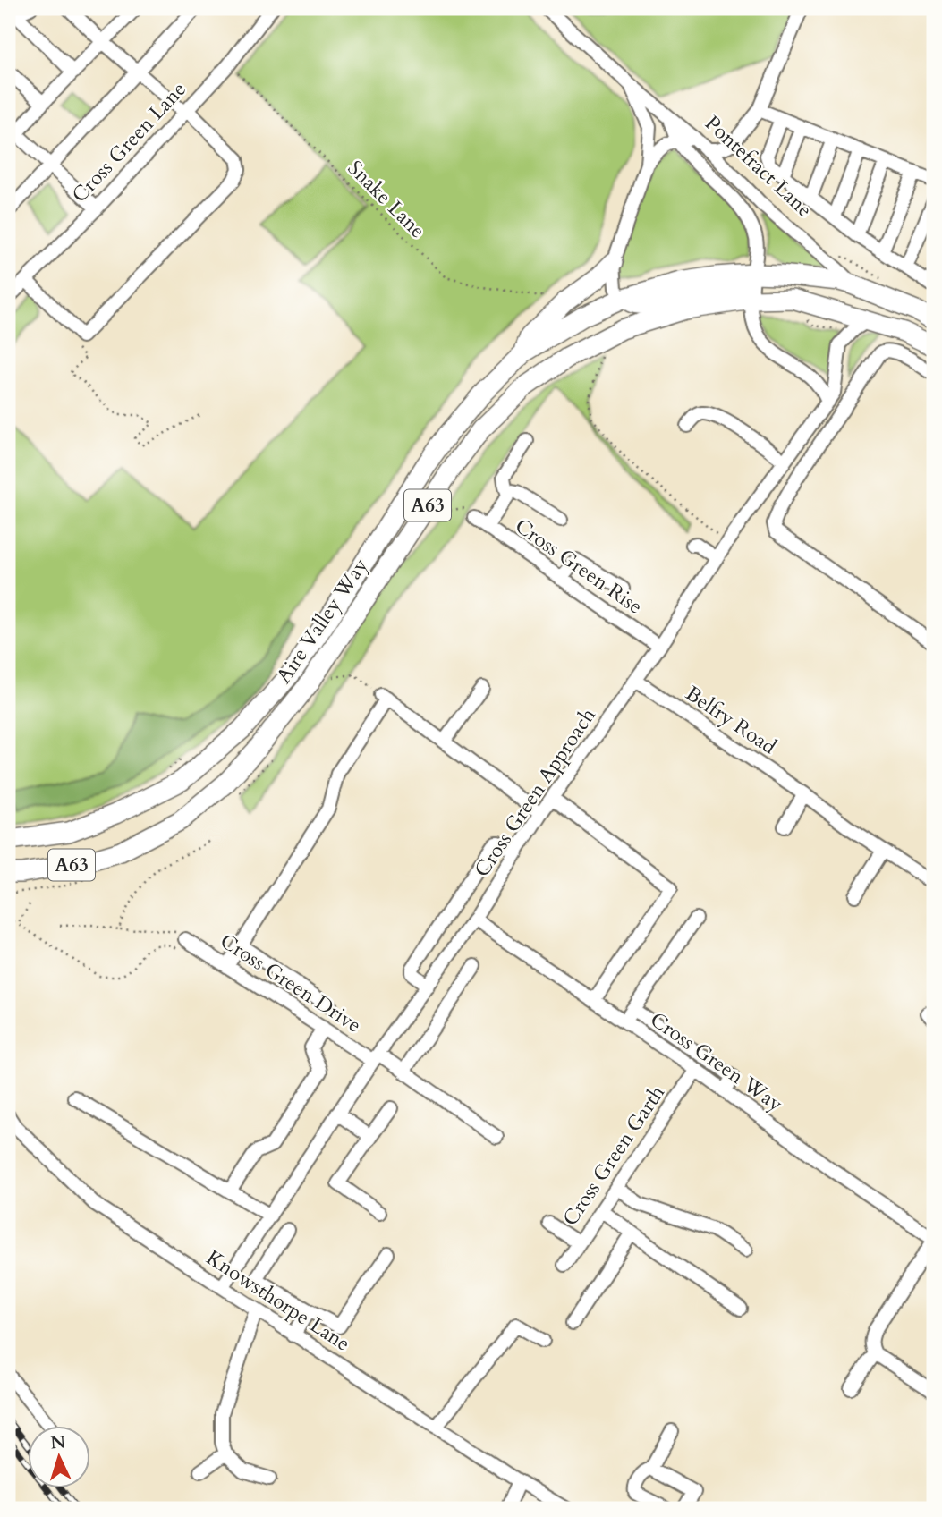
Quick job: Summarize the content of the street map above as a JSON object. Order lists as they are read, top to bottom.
{
  "streets": {
    "highway": ["Pontefract Lane", "A63", "Aire Valley Way"],
    "street": [
      "Cross Green Lane",
      "Cross Green Rise",
      "Belfry Road",
      "Cross Green Approach",
      "Cross Green Drive",
      "Cross Green Way",
      "Cross Green Garth",
      "Knowsthorpe Lane"
    ],
    "path": ["Snake Lane"]
  },
  "crossings": [
    ["Cross Green Lane", "Snake Lane"],
    ["Pontefract Lane", "A63"],
    ["Pontefract Lane", "Aire Valley Way"],
    ["A63", "Aire Valley Way"],
    ["A63", "Cross Green Approach"],
    ["Cross Green Rise", "Cross Green Approach"],
    ["Belfry Road", "Cross Green Approach"],
    ["Cross Green Approach", "Cross Green Drive"],
    ["Cross Green Approach", "Cross Green Way"],
    ["Cross Green Approach", "Knowsthorpe Lane"],
    ["Cross Green Way", "Cross Green Garth"]
  ],
  "north": "top"
}
